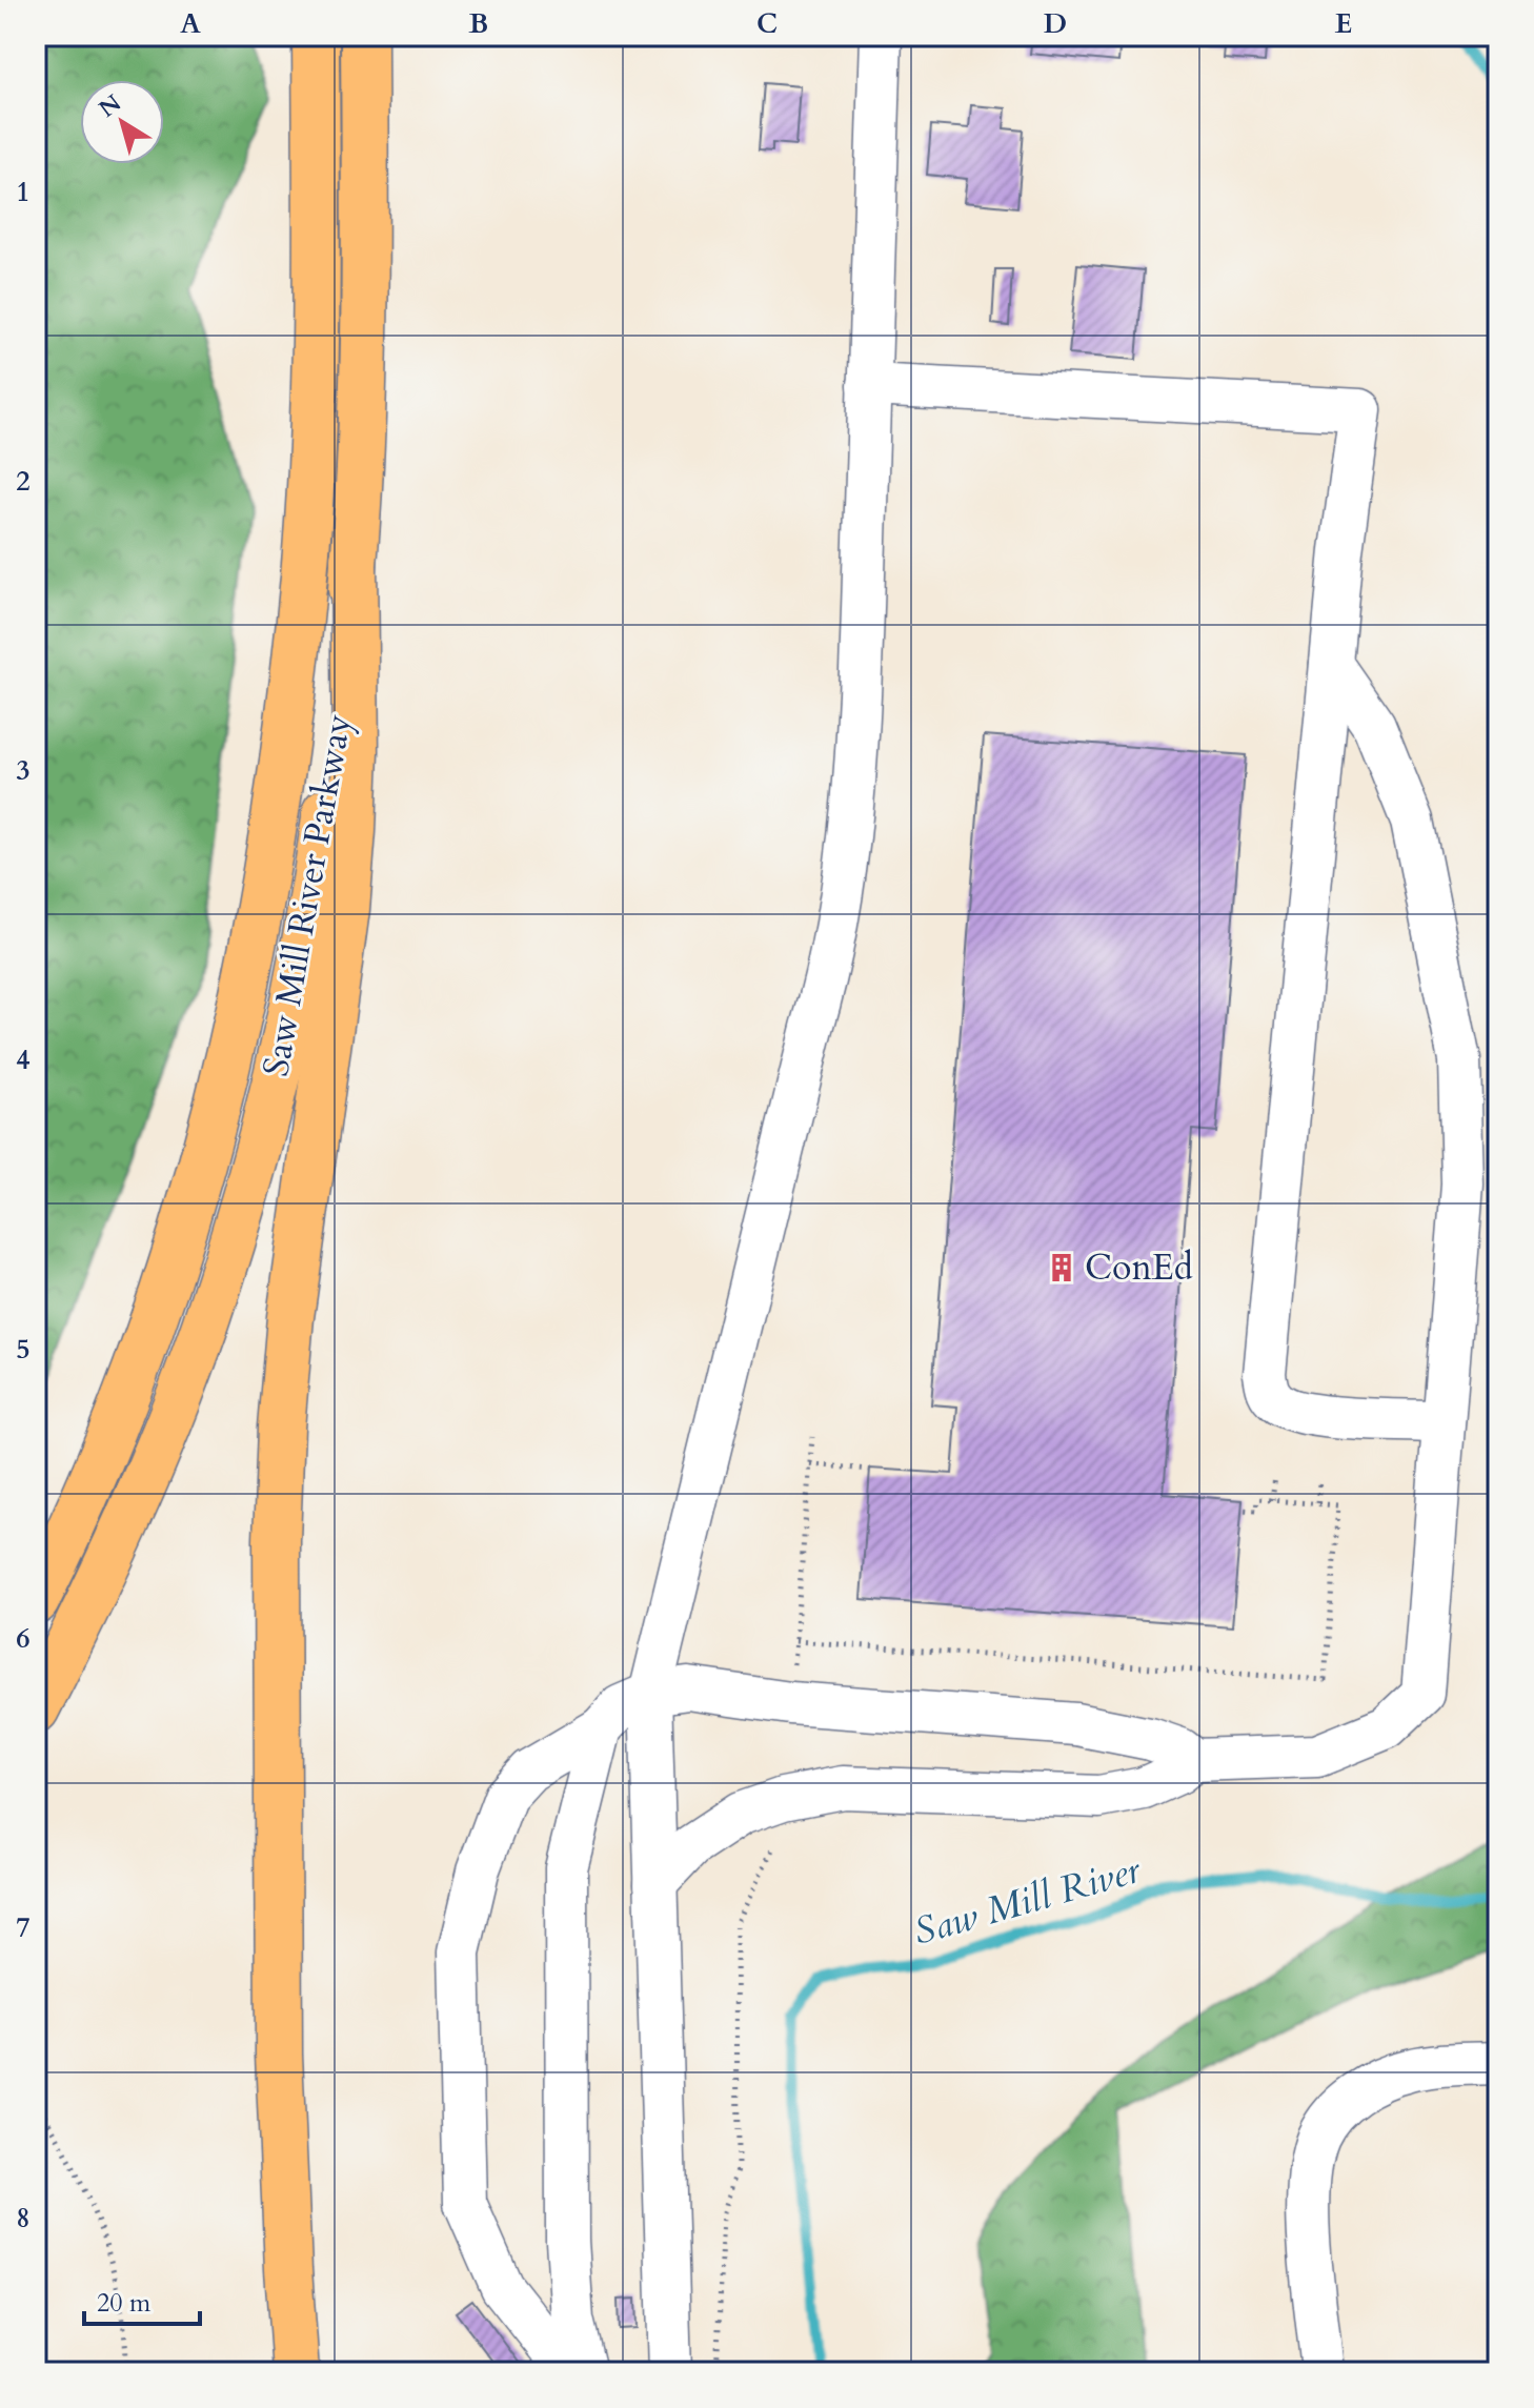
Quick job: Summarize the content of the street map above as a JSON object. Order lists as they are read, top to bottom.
{
  "streets": {
    "highway": ["Saw Mill River Parkway"]
  },
  "water": ["Saw Mill River"],
  "places": {
    "building": ["ConEd"]
  },
  "scale_bar": "20 m",
  "north": "top left",
  "grid": {
    "columns": [
      "A",
      "B",
      "C",
      "D",
      "E"
    ],
    "rows": [
      "1",
      "2",
      "3",
      "4",
      "5",
      "6",
      "7",
      "8"
    ]
  }
}
